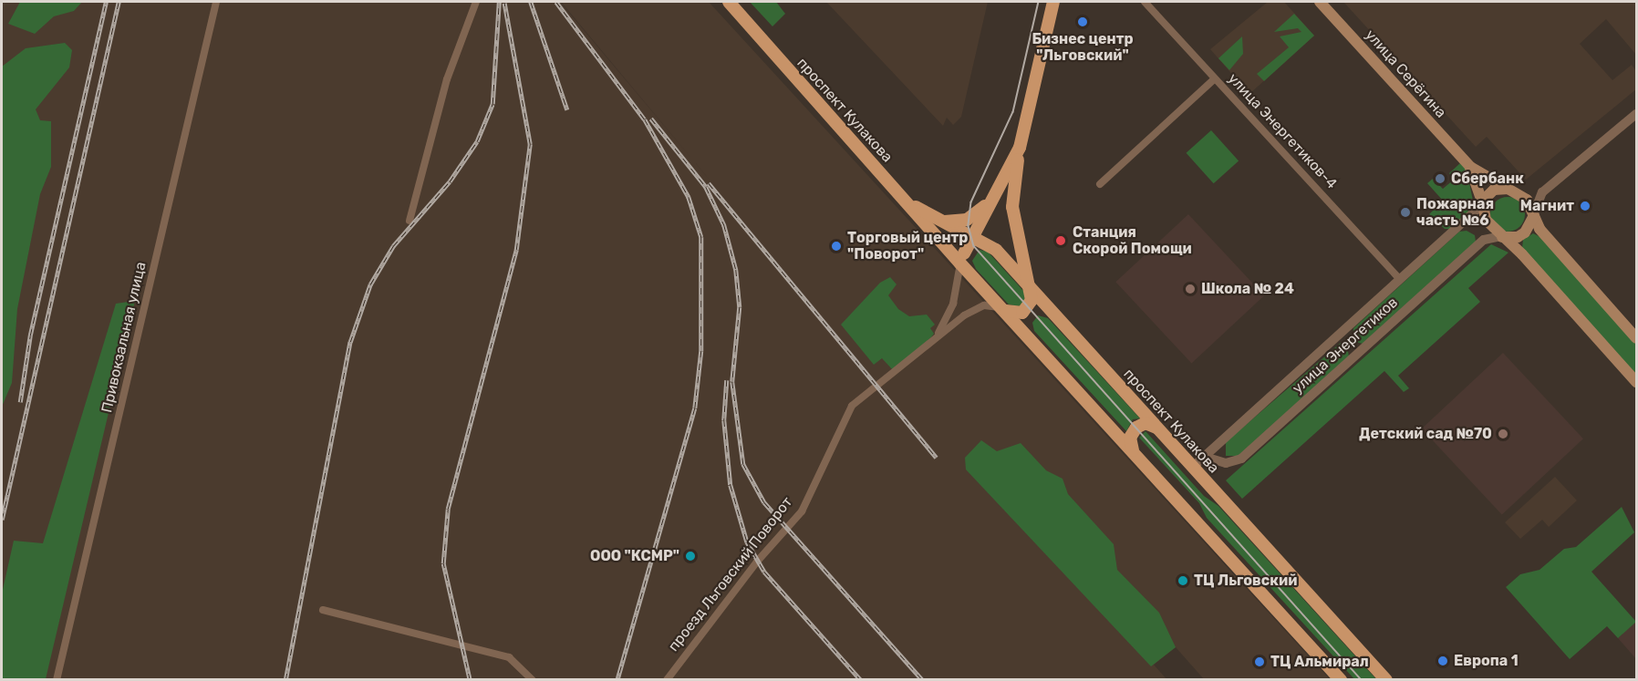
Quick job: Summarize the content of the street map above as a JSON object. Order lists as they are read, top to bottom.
{
  "streets": {
    "main road": ["улица Серёгина", "проспект Кулакова"],
    "street": [
      "улица Энергетиков-4",
      "Привокзальная улица",
      "улица Энергетиков",
      "проезд Льговский Поворот"
    ]
  },
  "crossings": [
    ["проспект Кулакова", "улица Энергетиков"],
    ["проспект Кулакова", "проезд Льговский Поворот"],
    ["улица Энергетиков-4", "улица Энергетиков"]
  ],
  "places": [
    "Бизнес центр \"Льговский\"",
    "Сбербанк",
    "Магнит",
    "Пожарная часть №6",
    "Станция Скорой Помощи",
    "Торговый центр \"Поворот\"",
    "Школа № 24",
    "Детский сад №70",
    "ООО \"КСМР\"",
    "ТЦ Льговский",
    "Европа 1",
    "ТЦ Альмирал"
  ]
}
